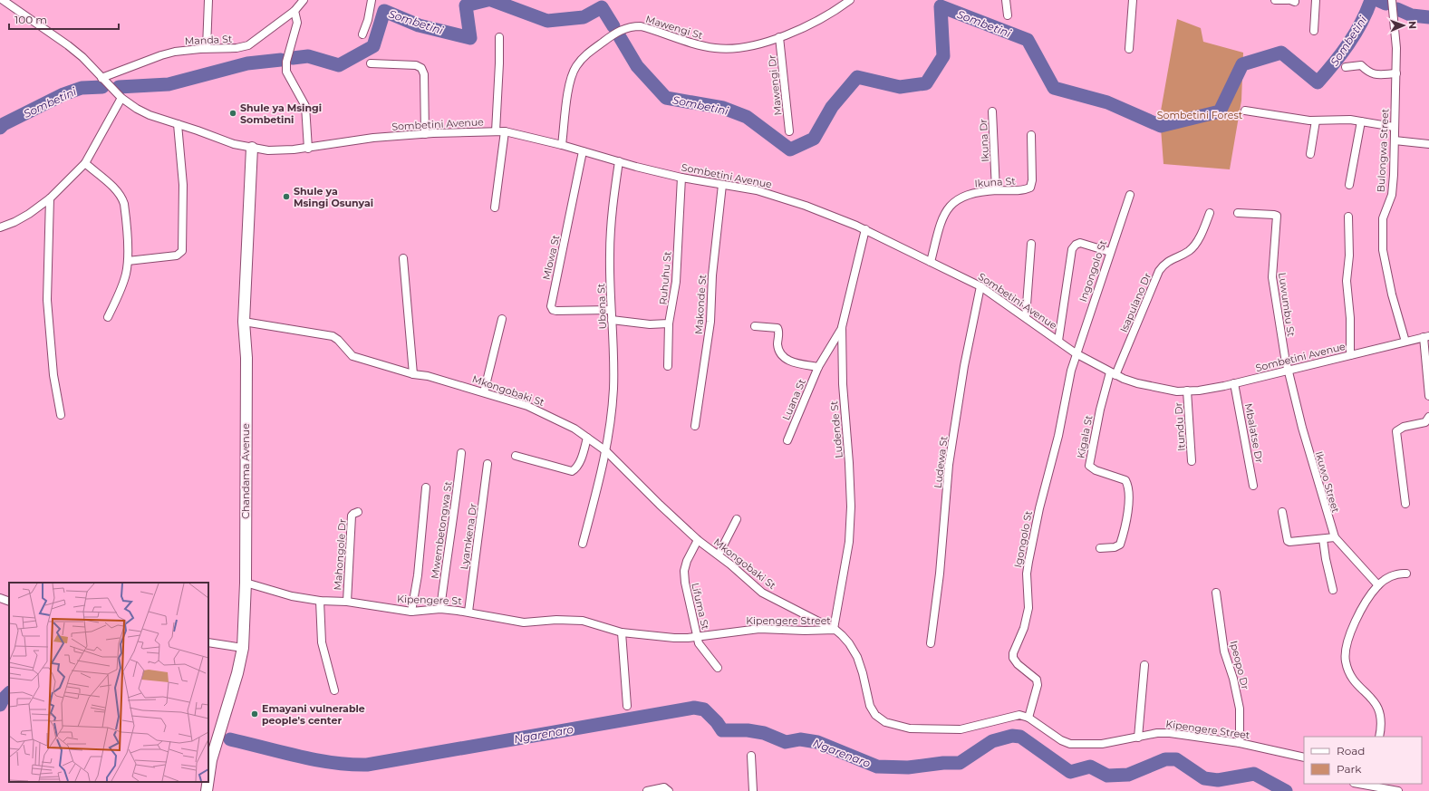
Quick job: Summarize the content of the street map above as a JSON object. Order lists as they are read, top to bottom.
{
  "streets": {
    "street": [
      "Mawengi St",
      "Manda St",
      "Mawengi Dr",
      "Sombetini Avenue",
      "Ikuna Dr",
      "Bulongwa Street",
      "Ikuna St",
      "Mlowa St",
      "Ingongolo St",
      "Ruhuhu St",
      "Isapulano Dr",
      "Makonde St",
      "Luwumbu St",
      "Ubena St",
      "Mkongobaki St",
      "Luana St",
      "Itundu Dr",
      "Ludende St",
      "Mbalatse Dr",
      "Kigala St",
      "Ludewa St",
      "Chandama Avenue",
      "Ikuwo Street",
      "Mwembetongwa St",
      "Lyamkena Dr",
      "Igongolo St",
      "Mahongole Dr",
      "Kipengere St",
      "Lifuma St",
      "Kipengere Street",
      "Ipeopo Dr"
    ]
  },
  "crossings": [
    ["Mawengi St", "Mawengi Dr"],
    ["Mawengi St", "Sombetini Avenue"],
    ["Manda St", "Sombetini Avenue"],
    ["Sombetini Avenue", "Bulongwa Street"],
    ["Sombetini Avenue", "Ikuna St"],
    ["Sombetini Avenue", "Mlowa St"],
    ["Sombetini Avenue", "Ingongolo St"],
    ["Sombetini Avenue", "Ruhuhu St"],
    ["Sombetini Avenue", "Isapulano Dr"],
    ["Sombetini Avenue", "Makonde St"],
    ["Sombetini Avenue", "Luwumbu St"],
    ["Sombetini Avenue", "Ubena St"],
    ["Sombetini Avenue", "Itundu Dr"],
    ["Sombetini Avenue", "Ludende St"],
    ["Sombetini Avenue", "Mbalatse Dr"],
    ["Sombetini Avenue", "Kigala St"],
    ["Sombetini Avenue", "Ludewa St"],
    ["Sombetini Avenue", "Chandama Avenue"],
    ["Sombetini Avenue", "Ikuwo Street"],
    ["Sombetini Avenue", "Igongolo St"],
    ["Ikuna Dr", "Ikuna St"],
    ["Mlowa St", "Ubena St"],
    ["Ingongolo St", "Igongolo St"],
    ["Isapulano Dr", "Kigala St"],
    ["Luwumbu St", "Ikuwo Street"],
    ["Ubena St", "Mkongobaki St"],
    ["Mkongobaki St", "Ludende St"],
    ["Mkongobaki St", "Chandama Avenue"],
    ["Mkongobaki St", "Lifuma St"],
    ["Mkongobaki St", "Kipengere Street"],
    ["Luana St", "Ludende St"],
    ["Ludende St", "Kipengere Street"],
    ["Chandama Avenue", "Kipengere St"],
    ["Mwembetongwa St", "Kipengere St"],
    ["Lyamkena Dr", "Kipengere St"],
    ["Igongolo St", "Kipengere Street"],
    ["Mahongole Dr", "Kipengere St"],
    ["Kipengere St", "Kipengere Street"],
    ["Lifuma St", "Kipengere Street"],
    ["Kipengere Street", "Ipeopo Dr"]
  ],
  "water": ["Sombetini", "Ngarenaro"],
  "parks": ["Sombetini Forest"],
  "places": ["Shule ya Msingi Sombetini", "Shule ya Msingi Osunyai", "Emayani vulnerable people's center"],
  "legend": ["Road", "Park"],
  "scale_bar": "100 m",
  "north": "right"
}
